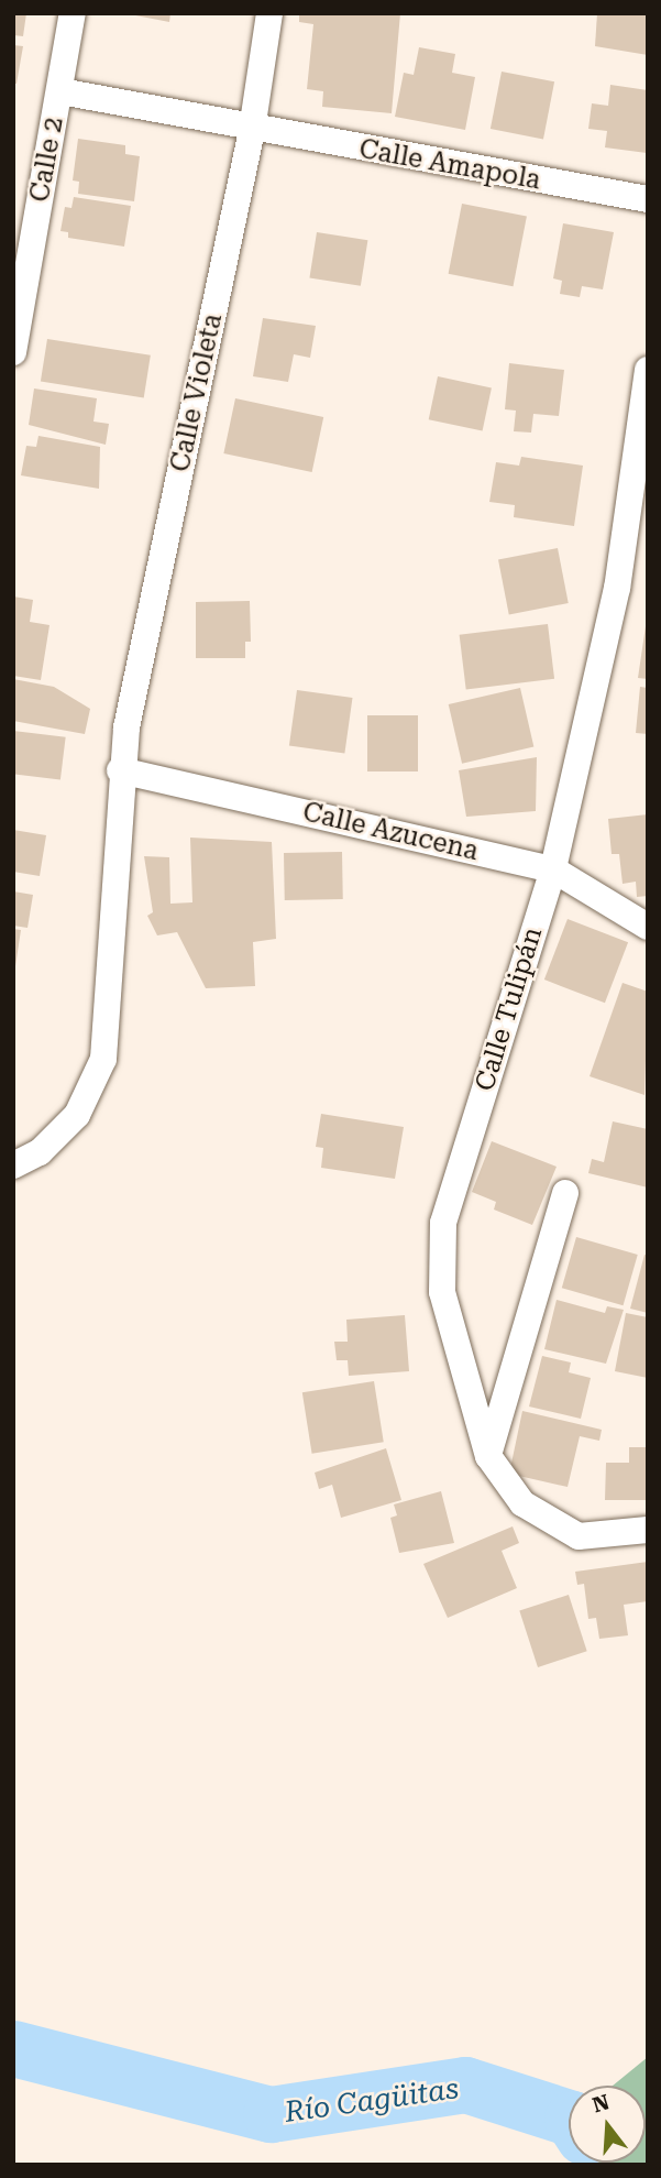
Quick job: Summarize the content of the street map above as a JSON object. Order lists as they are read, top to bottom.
{
  "streets": {
    "street": [
      "Calle 2",
      "Calle Amapola",
      "Calle Violeta",
      "Calle Azucena",
      "Calle Tulipán"
    ]
  },
  "crossings": [
    ["Calle 2", "Calle Amapola"],
    ["Calle Amapola", "Calle Violeta"],
    ["Calle Violeta", "Calle Azucena"],
    ["Calle Azucena", "Calle Tulipán"]
  ],
  "water": ["Río Cagüitas"],
  "north": "top"
}
